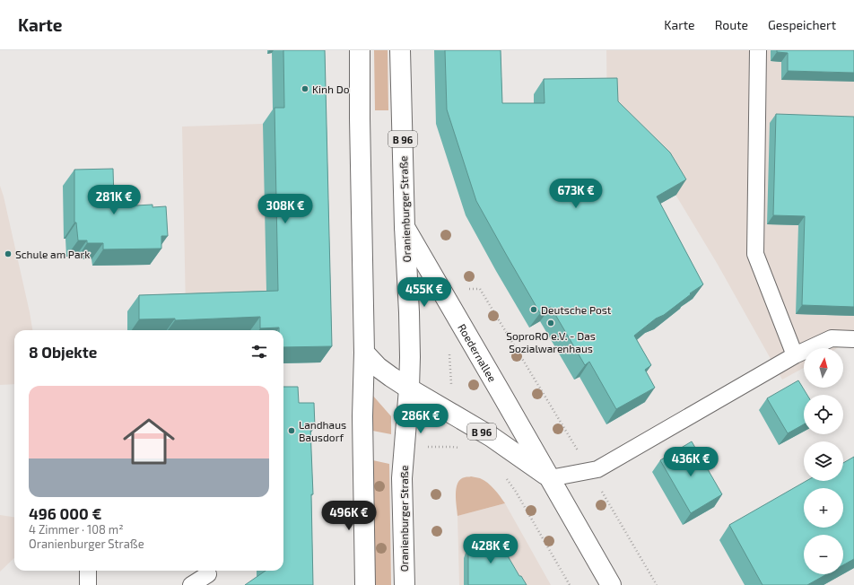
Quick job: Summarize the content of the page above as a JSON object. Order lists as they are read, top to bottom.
{
  "streets": {
    "main road": ["B 96", "Oranienburger Straße", "Roedernallee"]
  },
  "crossings": [
    ["B 96", "Oranienburger Straße"],
    ["B 96", "Roedernallee"],
    ["Oranienburger Straße", "Roedernallee"]
  ],
  "places": [
    "Kinh Do",
    "Schule am Park",
    "Deutsche Post",
    "SoproRO e.V. - Das Sozialwarenhaus",
    "Landhaus Bausdorf"
  ],
  "north": "top",
  "page": {
    "header": "Karte",
    "nav": ["Karte", "Route", "Gespeichert"],
    "price": [
      "673K €",
      "281K €",
      "308K €",
      "455K €",
      "286K €",
      "436K €",
      "496K €",
      "428K €"
    ],
    "heading": "8 Objekte",
    "map_buttons": ["+", "−"],
    "list": [
      {
        "name": "496 000 €",
        "note": "4 Zimmer · 108 m² · Oranienburger Straße"
      }
    ]
  }
}
